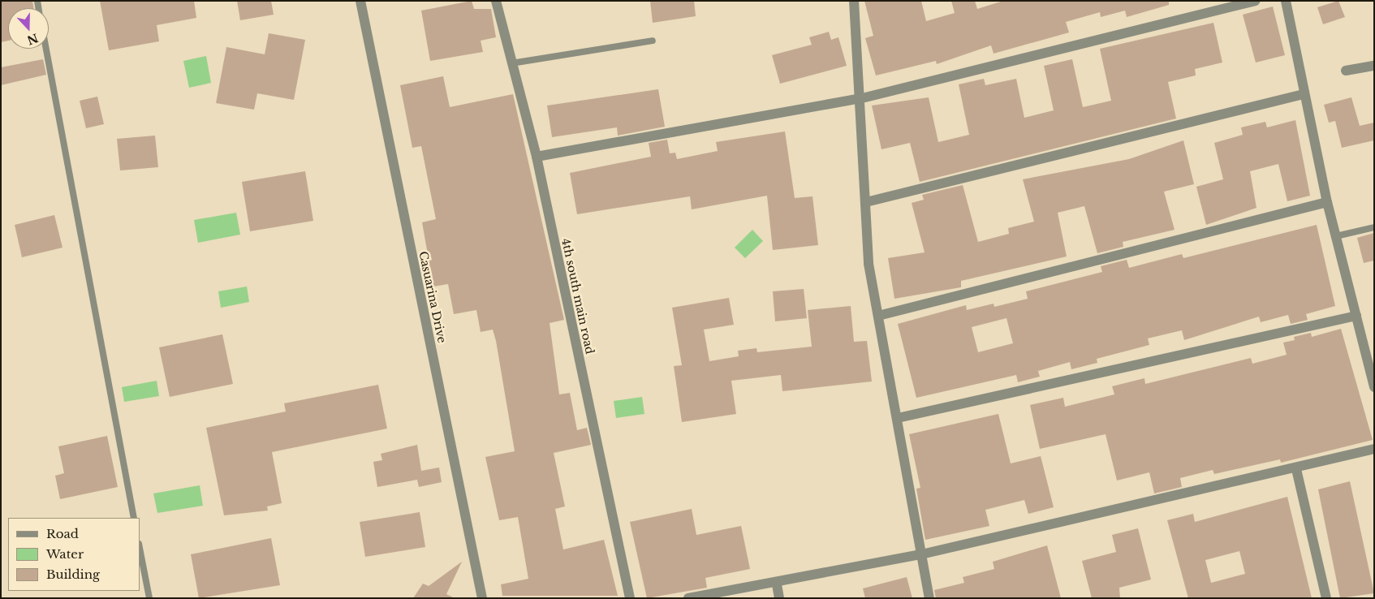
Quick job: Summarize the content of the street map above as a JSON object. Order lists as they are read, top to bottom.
{
  "streets": {
    "street": ["4th south main road", "Casuarina Drive"]
  },
  "legend": ["Road", "Water", "Building"],
  "north": "bottom"
}
